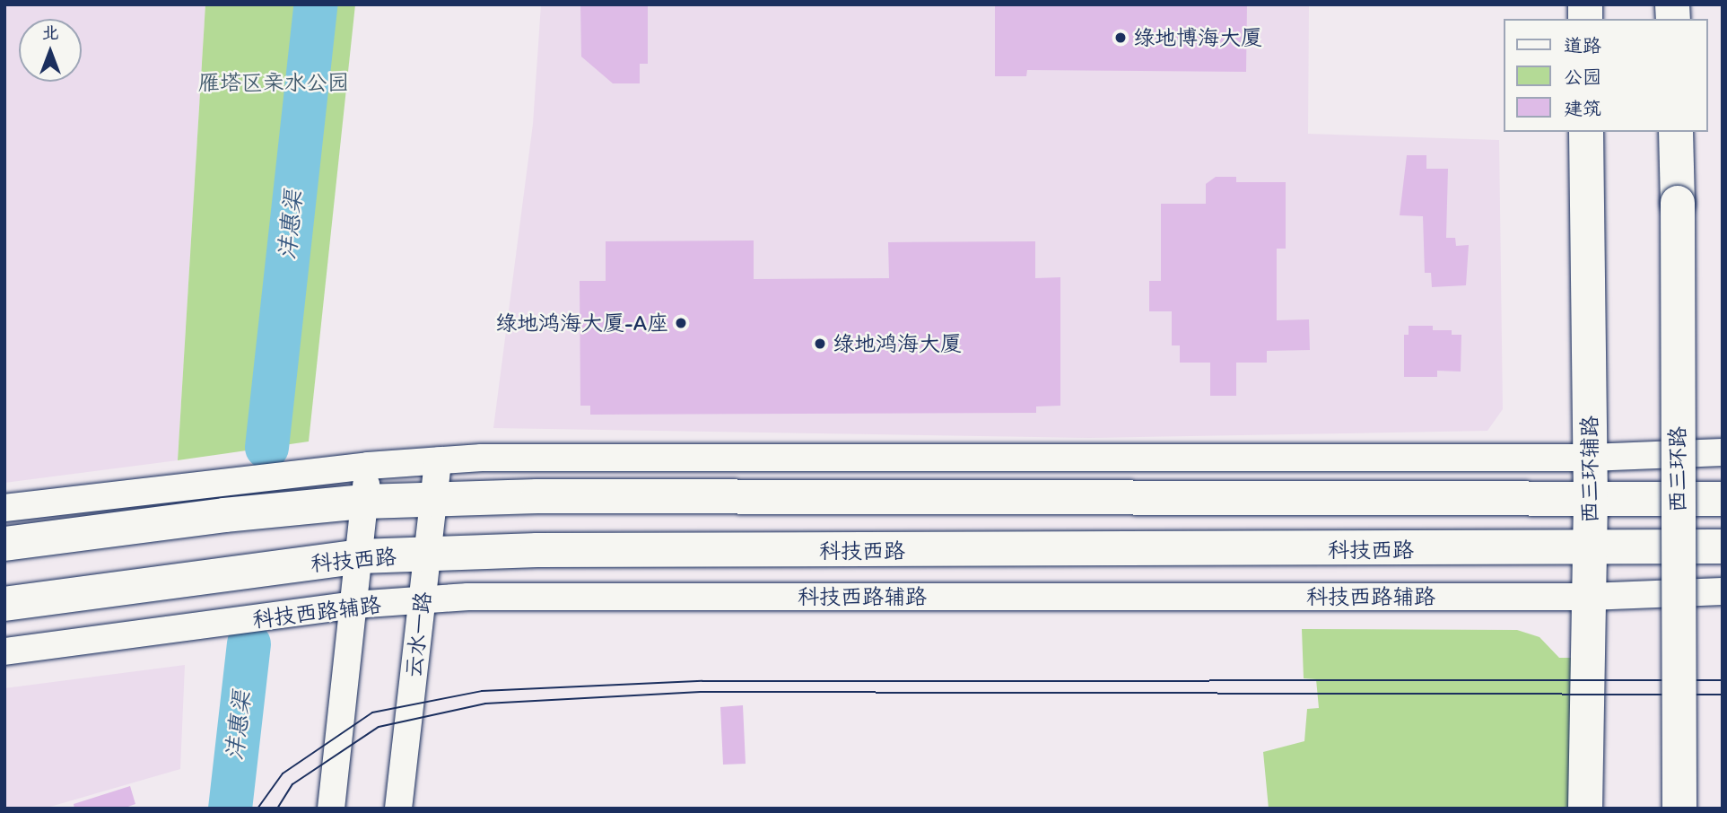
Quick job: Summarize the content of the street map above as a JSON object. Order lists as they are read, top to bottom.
{
  "streets": {
    "main road": ["西三环辅路", "西三环路", "科技西路"],
    "street": ["科技西路辅路", "云水一路"]
  },
  "crossings": [
    ["西三环辅路", "科技西路"],
    ["西三环辅路", "科技西路辅路"],
    ["科技西路", "云水一路"],
    ["科技西路辅路", "云水一路"]
  ],
  "water": ["沣惠渠"],
  "parks": ["雁塔区亲水公园"],
  "places": ["绿地博海大厦", "绿地鸿海大厦-A座", "绿地鸿海大厦"],
  "legend": ["道路", "公园", "建筑"],
  "north": "top"
}
